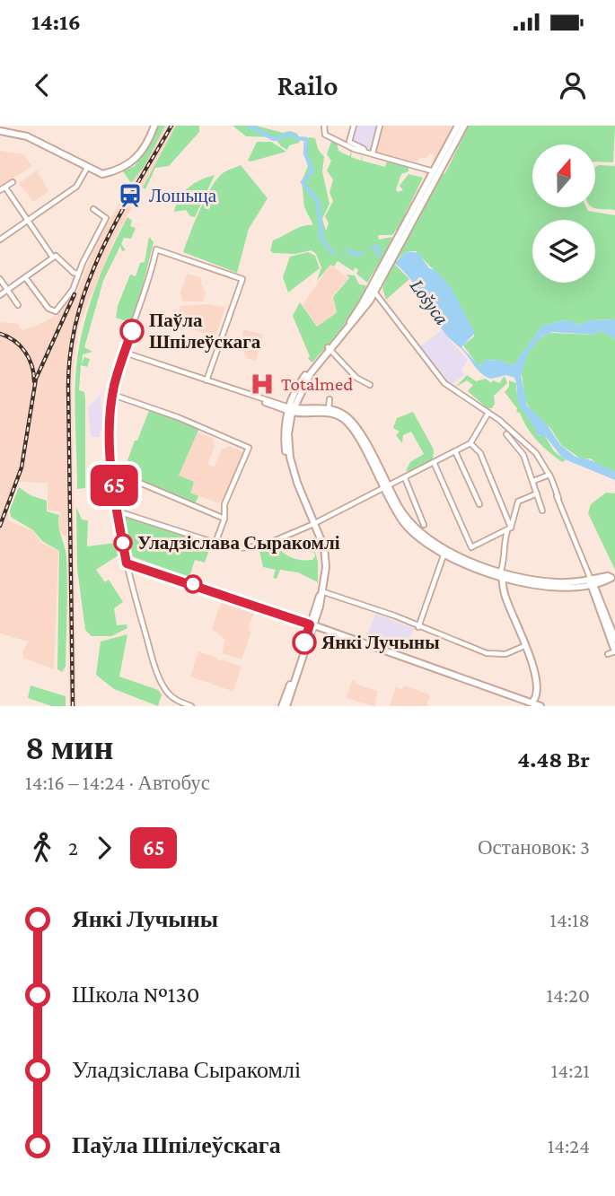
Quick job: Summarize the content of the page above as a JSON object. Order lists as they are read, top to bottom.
{
  "water": ["Lošyca"],
  "places": {
    "station": ["Лошыца"],
    "other": ["Паўла Шпілеўскага", "Уладзіслава Сыракомлі", "Янкі Лучыны"],
    "hospital": ["Totalmed"]
  },
  "lines": ["bus line 65"],
  "north": "top",
  "page": {
    "status": "14:16",
    "header": "Railo",
    "on_map": "65",
    "heading": ["8 мин", "14:16 – 14:24 · Автобус", "4.48 Br"],
    "legs": ["2", "65", "Остановок: 3"],
    "list": [
      {
        "name": "Янкі Лучыны",
        "value": "14:18"
      },
      {
        "name": "Школа №130",
        "value": "14:20"
      },
      {
        "name": "Уладзіслава Сыракомлі",
        "value": "14:21"
      },
      {
        "name": "Паўла Шпілеўскага",
        "value": "14:24"
      }
    ]
  }
}
